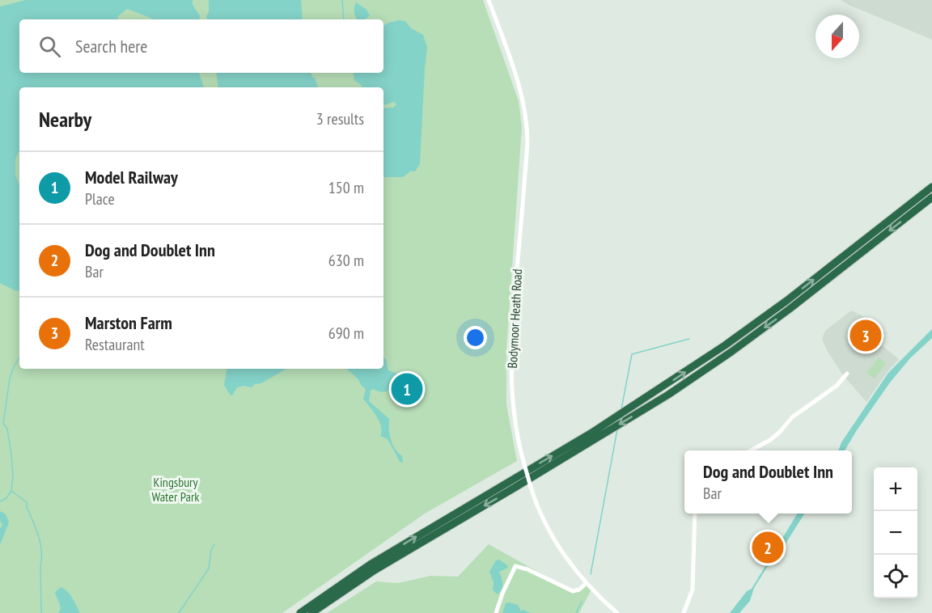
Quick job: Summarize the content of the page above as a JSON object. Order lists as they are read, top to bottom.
{
  "streets": {
    "street": ["Bodymoor Heath Road"]
  },
  "parks": ["Kingsbury Water Park"],
  "north": "bottom",
  "page": {
    "search": "Search here",
    "heading": ["Nearby", "3 results"],
    "list": [
      {
        "mark": "1",
        "name": "Model Railway",
        "note": "Place",
        "value": "150 m"
      },
      {
        "mark": "2",
        "name": "Dog and Doublet Inn",
        "note": "Bar",
        "value": "630 m"
      },
      {
        "mark": "3",
        "name": "Marston Farm",
        "note": "Restaurant",
        "value": "690 m"
      }
    ],
    "pins": ["3", "1", "2"],
    "popup": ["Dog and Doublet Inn", "Bar"],
    "map_buttons": ["+", "−"]
  }
}
